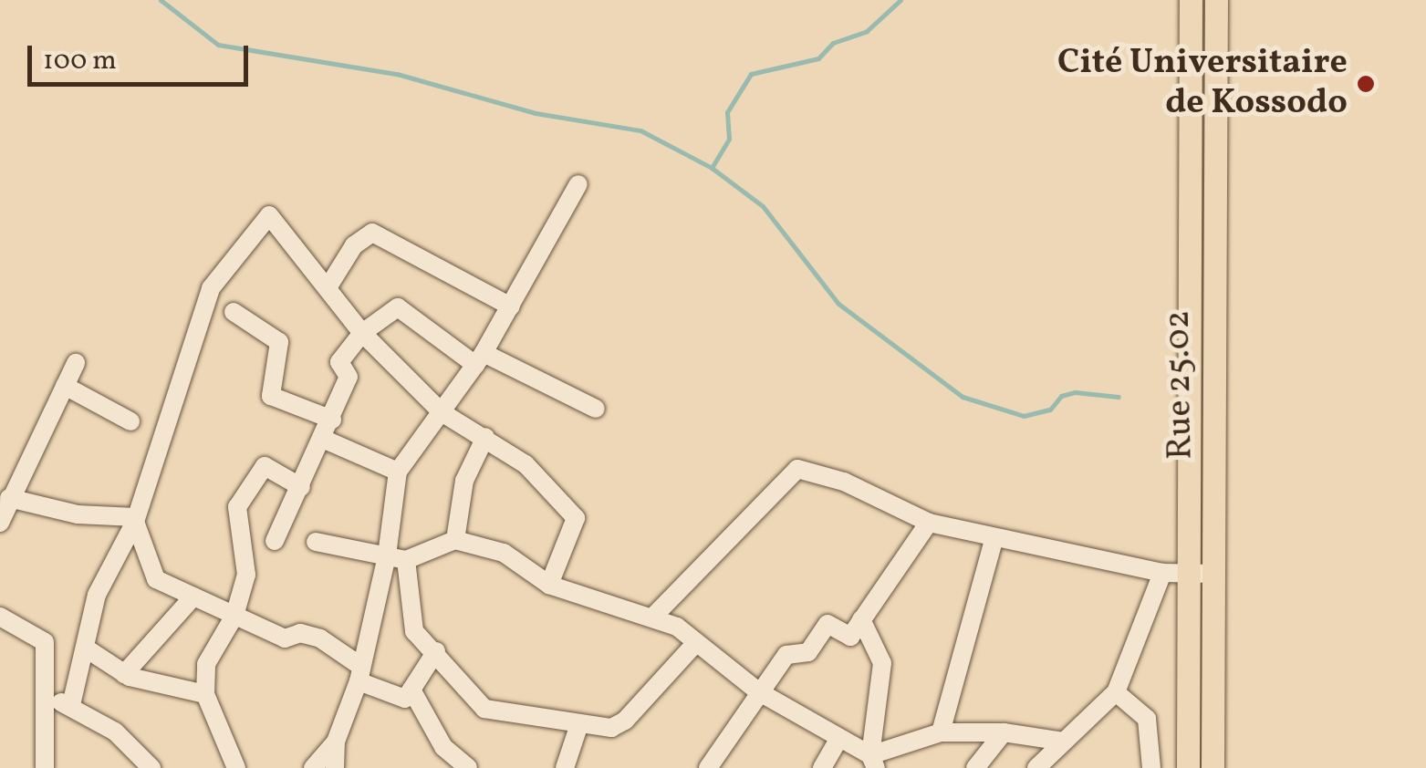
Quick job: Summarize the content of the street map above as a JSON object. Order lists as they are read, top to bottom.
{
  "streets": {
    "main road": ["Rue 25.02"]
  },
  "places": ["Cité Universitaire de Kossodo"],
  "scale_bar": "100 m"
}
